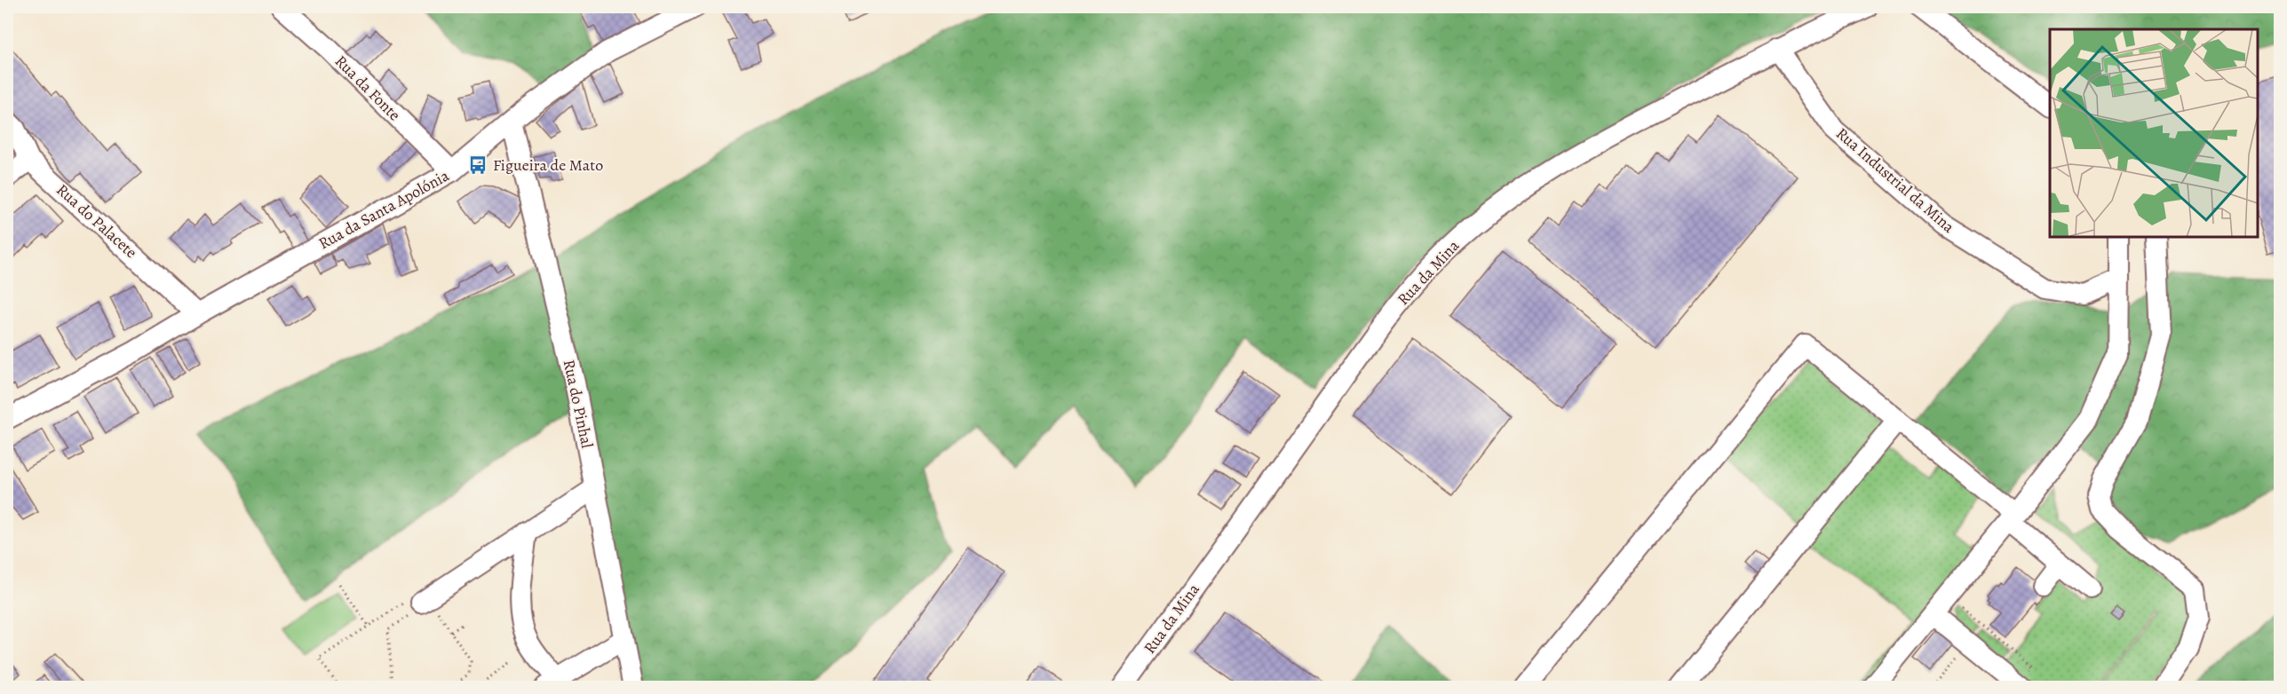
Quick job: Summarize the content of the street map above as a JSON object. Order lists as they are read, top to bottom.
{
  "streets": {
    "street": [
      "Rua da Fonte",
      "Rua Industrial da Mina",
      "Rua da Santa Apolónia",
      "Rua do Palacete",
      "Rua da Mina",
      "Rua do Pinhal"
    ]
  },
  "crossings": [
    ["Rua da Fonte", "Rua da Santa Apolónia"],
    ["Rua Industrial da Mina", "Rua da Mina"],
    ["Rua da Santa Apolónia", "Rua do Palacete"],
    ["Rua da Santa Apolónia", "Rua do Pinhal"]
  ],
  "places": {
    "bus stop": ["Figueira de Mato"]
  }
}
